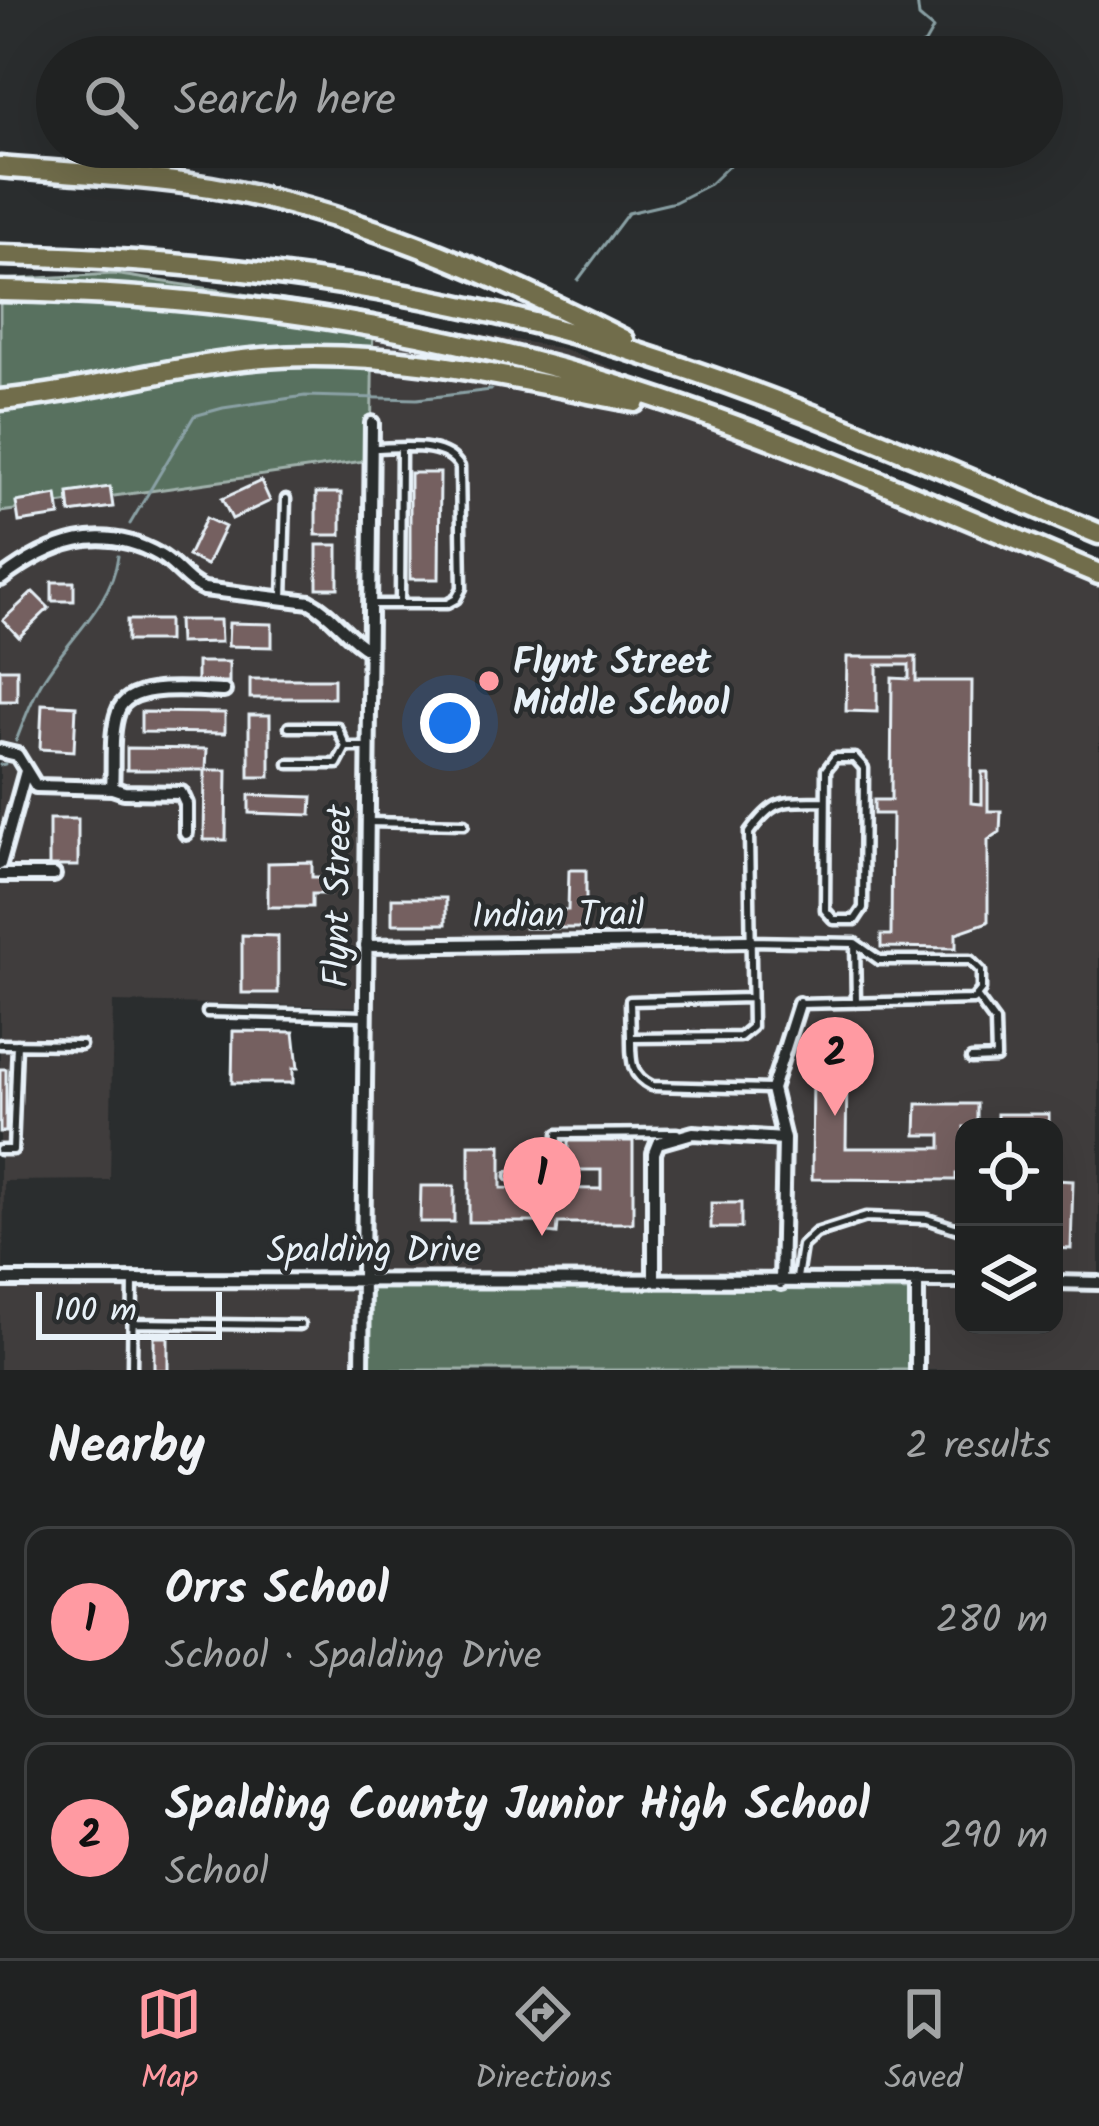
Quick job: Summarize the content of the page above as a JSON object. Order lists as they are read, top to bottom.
{
  "streets": {
    "street": ["Flynt Street", "Indian Trail", "Spalding Drive"]
  },
  "crossings": [
    ["Flynt Street", "Indian Trail"],
    ["Flynt Street", "Spalding Drive"]
  ],
  "places": ["Flynt Street Middle School"],
  "scale_bar": "100 m",
  "page": {
    "search": "Search here",
    "pins": ["2", "1"],
    "scale": "100 m",
    "heading": ["Nearby", "2 results"],
    "list": [
      {
        "mark": "1",
        "name": "Orrs School",
        "note": "School · Spalding Drive",
        "value": "280 m"
      },
      {
        "mark": "2",
        "name": "Spalding County Junior High School",
        "note": "School",
        "value": "290 m"
      }
    ],
    "nav": ["Map", "Directions", "Saved"]
  }
}
